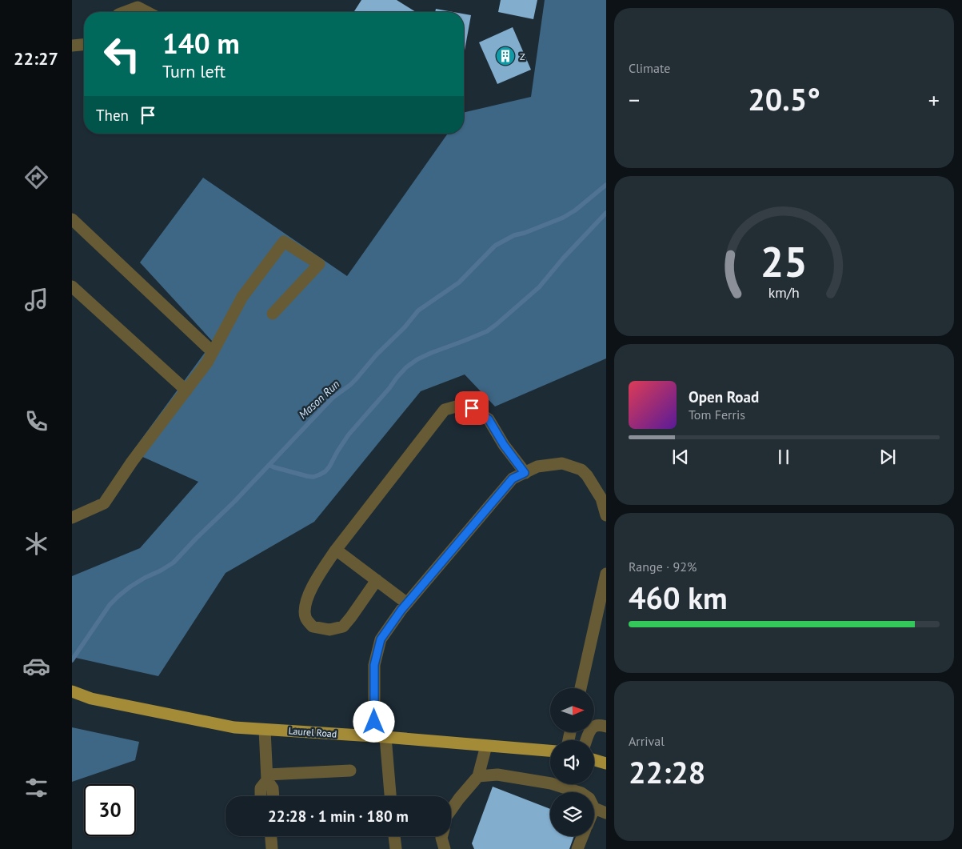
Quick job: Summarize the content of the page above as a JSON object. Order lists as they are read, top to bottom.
{
  "streets": {
    "main road": ["Laurel Road"]
  },
  "water": ["Mason Run"],
  "places": {
    "building": ["Z"]
  },
  "north": "right",
  "page": {
    "tabs": "22:27",
    "tile": [
      "Climate",
      ["Range · 92%", "460 km"],
      ["Arrival", "22:28"]
    ],
    "turn": ["140 m", "Turn left"],
    "heat": ["−", "20.5°", "+"],
    "then": "Then",
    "song": ["Open Road", "Tom Ferris"],
    "limit": "30",
    "trip": "22:28 · 1 min · 180 m",
    "gauge": ["25", "km/h"]
  }
}
